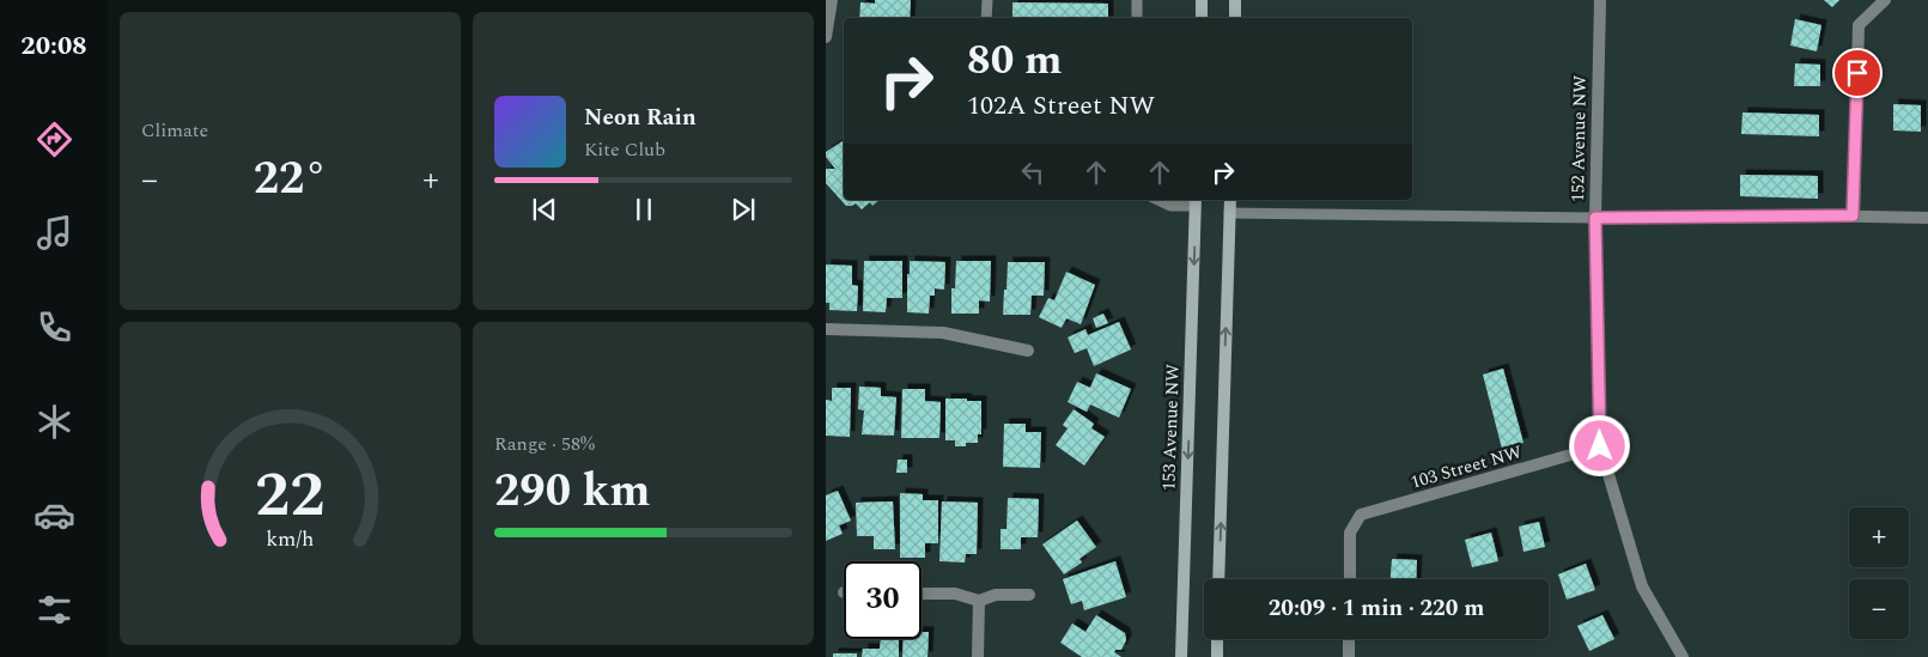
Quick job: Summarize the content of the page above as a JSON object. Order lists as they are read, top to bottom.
{
  "streets": {
    "main road": ["153 Avenue NW"],
    "street": ["152 Avenue NW", "103 Street NW"]
  },
  "crossings": [
    ["152 Avenue NW", "103 Street NW"]
  ],
  "page": {
    "tabs": "20:08",
    "tile": [
      "Climate",
      ["Range · 58%", "290 km"]
    ],
    "turn": ["80 m", "102A Street NW"],
    "song": ["Neon Rain", "Kite Club"],
    "heat": ["−", "22°", "+"],
    "map_buttons": ["+", "−"],
    "limit": "30",
    "trip": "20:09 · 1 min · 220 m",
    "gauge": ["22", "km/h"]
  }
}
